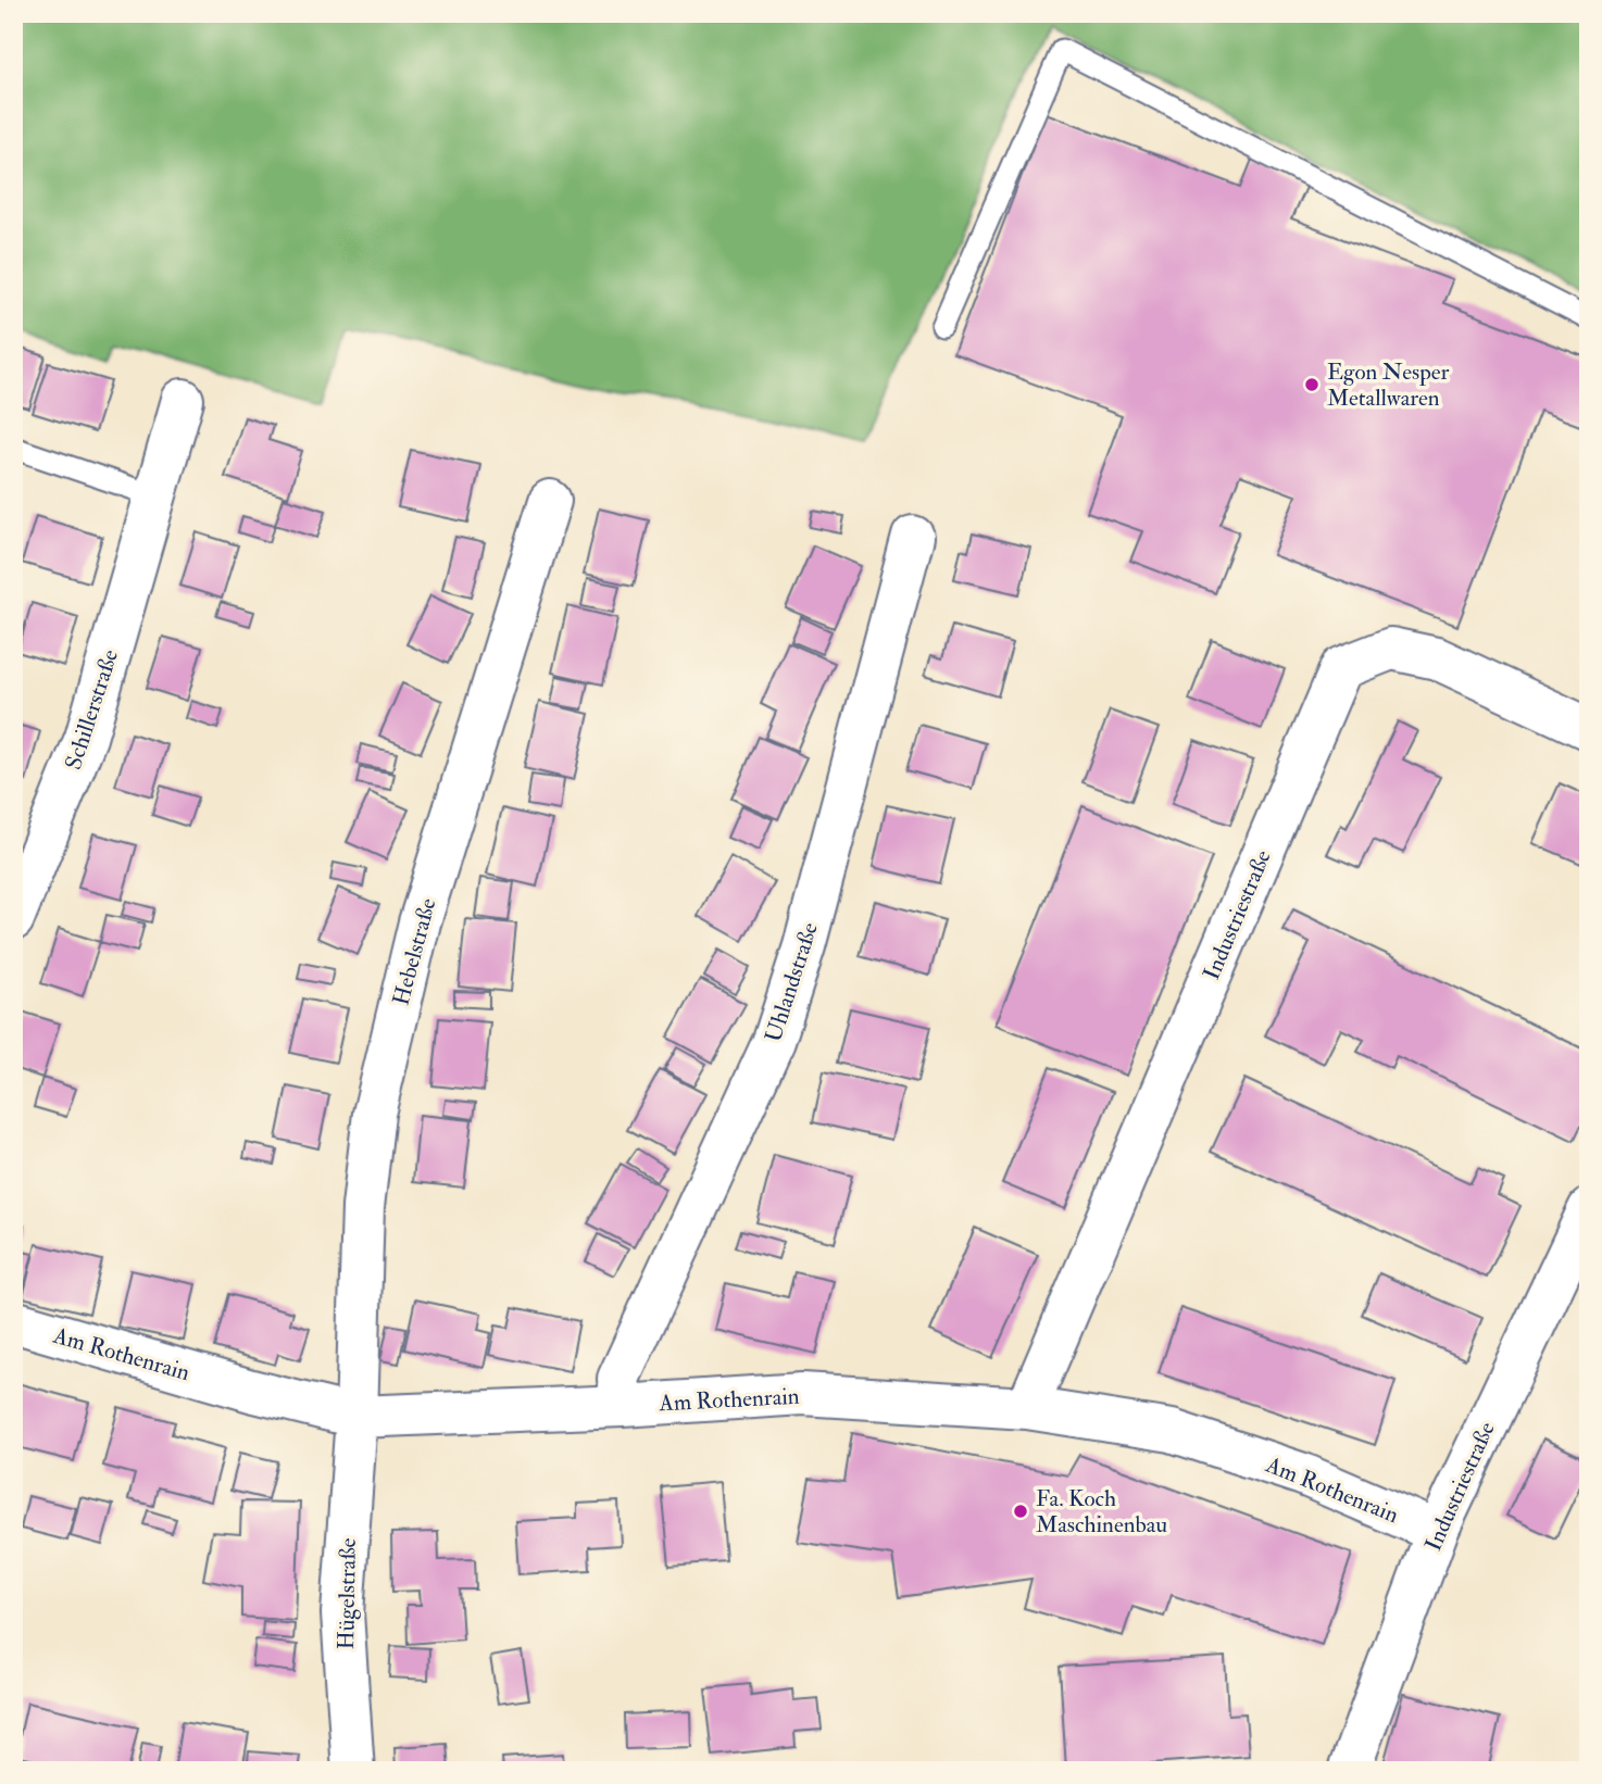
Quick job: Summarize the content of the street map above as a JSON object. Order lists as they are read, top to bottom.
{
  "streets": {
    "street": [
      "Schillerstraße",
      "Industriestraße",
      "Hebelstraße",
      "Uhlandstraße",
      "Am Rothenrain",
      "Hügelstraße"
    ]
  },
  "crossings": [
    ["Industriestraße", "Am Rothenrain"],
    ["Hebelstraße", "Am Rothenrain"],
    ["Hebelstraße", "Hügelstraße"],
    ["Uhlandstraße", "Am Rothenrain"],
    ["Am Rothenrain", "Hügelstraße"]
  ],
  "places": ["Egon Nesper Metallwaren", "Fa. Koch Maschinenbau"]
}
